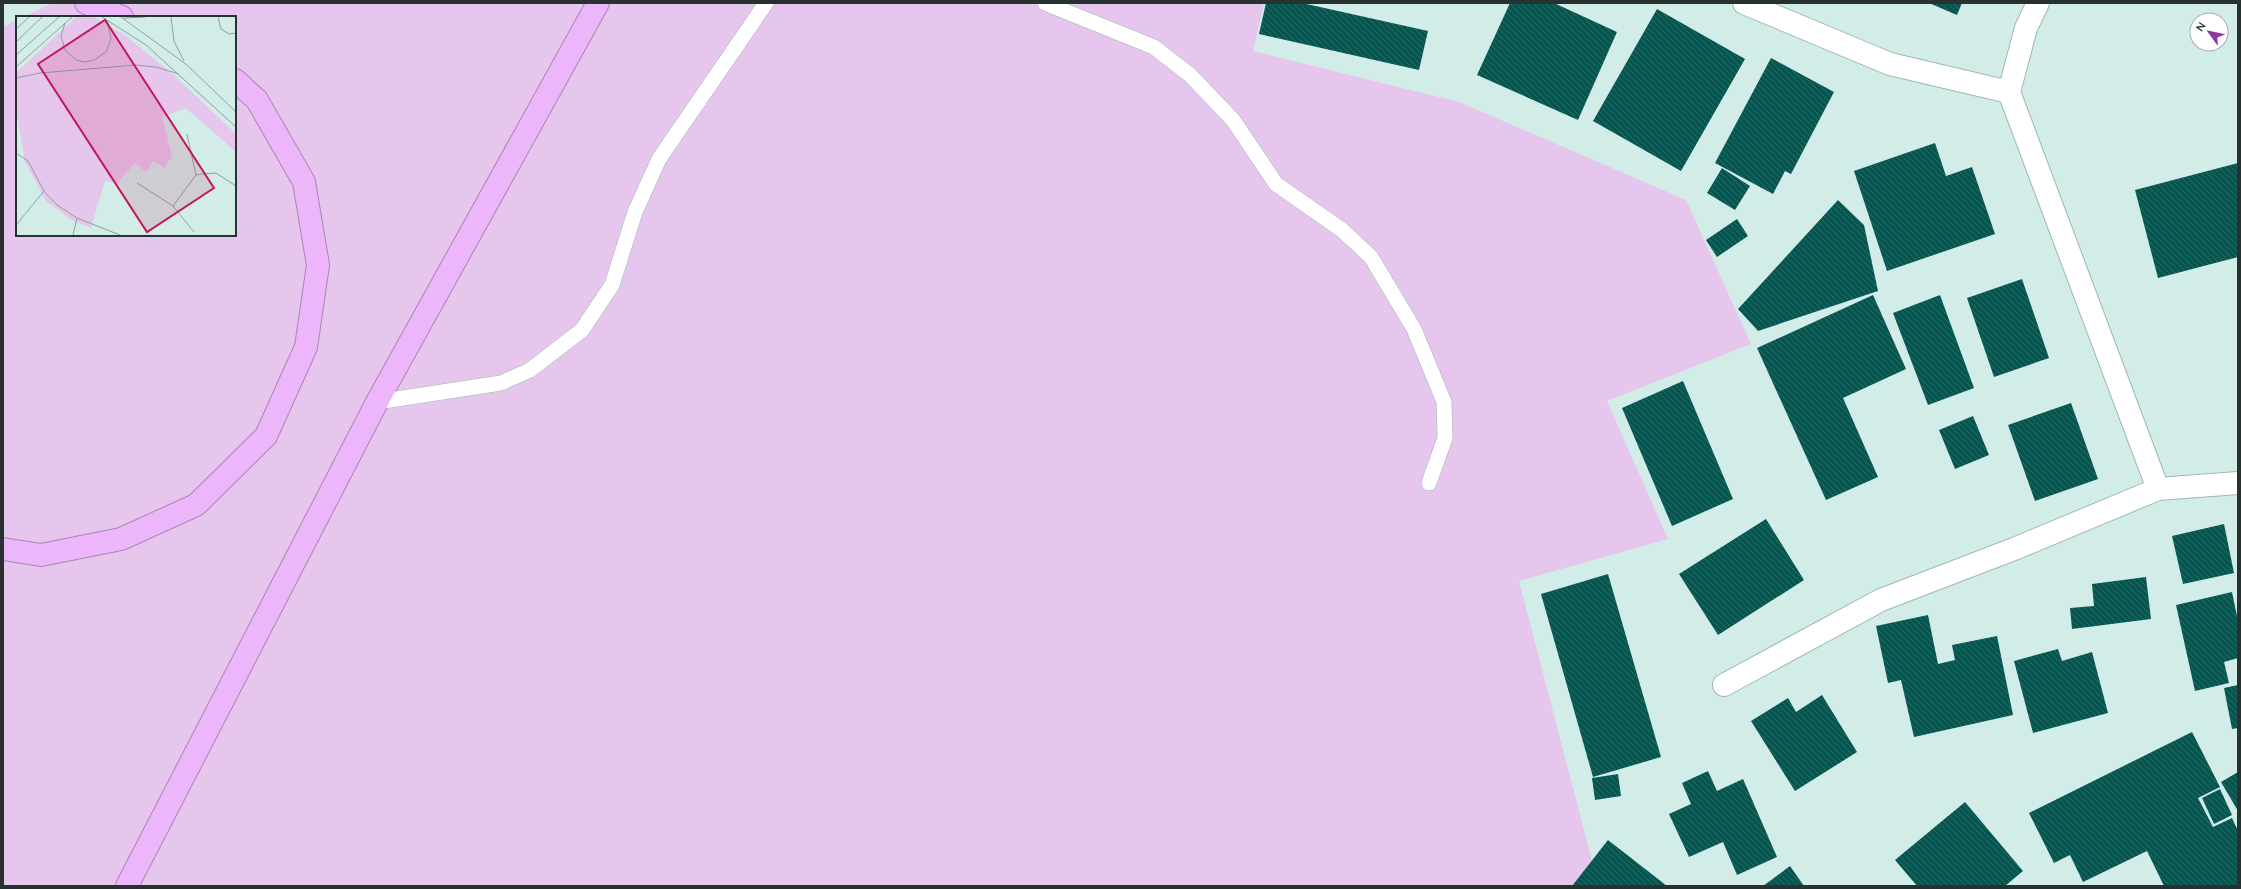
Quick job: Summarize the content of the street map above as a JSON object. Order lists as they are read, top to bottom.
{
  "north": "top left"
}
